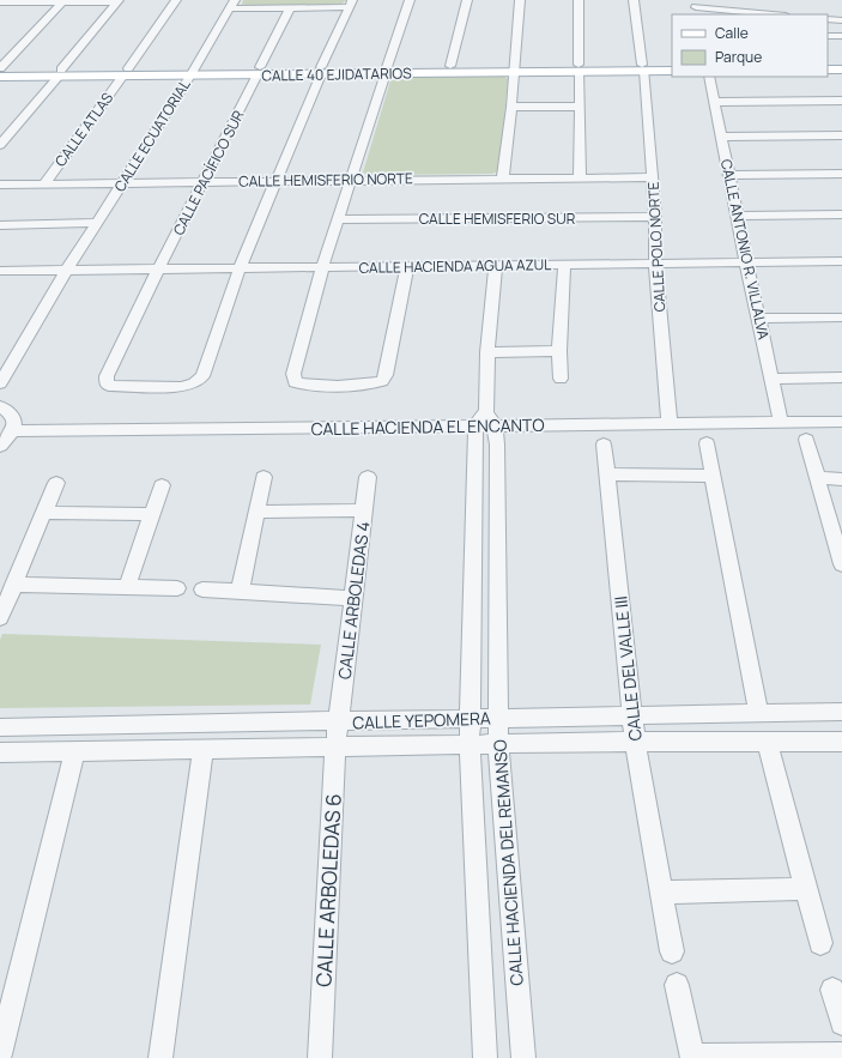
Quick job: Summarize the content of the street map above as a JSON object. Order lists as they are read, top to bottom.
{
  "streets": {
    "main road": ["CALLE 40 EJIDATARIOS"],
    "street": [
      "CALLE ATLAS",
      "CALLE ECUATORIAL",
      "CALLE PACÍFICO SUR",
      "CALLE HEMISFERIO NORTE",
      "CALLE HEMISFERIO SUR",
      "CALLE POLO NORTE",
      "CALLE ANTONIO R. VILLALVA",
      "CALLE HACIENDA AGUA AZUL",
      "CALLE HACIENDA EL ENCANTO",
      "CALLE ARBOLEDAS 4",
      "CALLE DEL VALLE III",
      "CALLE YEPOMERA",
      "CALLE HACIENDA DEL REMANSO",
      "CALLE ARBOLEDAS 6"
    ]
  },
  "crossings": [
    ["CALLE 40 EJIDATARIOS", "CALLE ATLAS"],
    ["CALLE 40 EJIDATARIOS", "CALLE ECUATORIAL"],
    ["CALLE 40 EJIDATARIOS", "CALLE PACÍFICO SUR"],
    ["CALLE 40 EJIDATARIOS", "CALLE POLO NORTE"],
    ["CALLE ATLAS", "CALLE HEMISFERIO NORTE"],
    ["CALLE ECUATORIAL", "CALLE HEMISFERIO NORTE"],
    ["CALLE ECUATORIAL", "CALLE HACIENDA AGUA AZUL"],
    ["CALLE PACÍFICO SUR", "CALLE HEMISFERIO NORTE"],
    ["CALLE PACÍFICO SUR", "CALLE HACIENDA AGUA AZUL"],
    ["CALLE HEMISFERIO NORTE", "CALLE POLO NORTE"],
    ["CALLE HEMISFERIO SUR", "CALLE POLO NORTE"],
    ["CALLE POLO NORTE", "CALLE HACIENDA AGUA AZUL"],
    ["CALLE POLO NORTE", "CALLE HACIENDA EL ENCANTO"],
    ["CALLE ANTONIO R. VILLALVA", "CALLE HACIENDA AGUA AZUL"],
    ["CALLE ANTONIO R. VILLALVA", "CALLE HACIENDA EL ENCANTO"],
    ["CALLE HACIENDA AGUA AZUL", "CALLE HACIENDA DEL REMANSO"],
    ["CALLE HACIENDA EL ENCANTO", "CALLE HACIENDA DEL REMANSO"],
    ["CALLE ARBOLEDAS 4", "CALLE YEPOMERA"],
    ["CALLE ARBOLEDAS 4", "CALLE ARBOLEDAS 6"],
    ["CALLE DEL VALLE III", "CALLE YEPOMERA"],
    ["CALLE YEPOMERA", "CALLE HACIENDA DEL REMANSO"],
    ["CALLE YEPOMERA", "CALLE ARBOLEDAS 6"]
  ],
  "legend": ["Calle", "Parque"]
}
